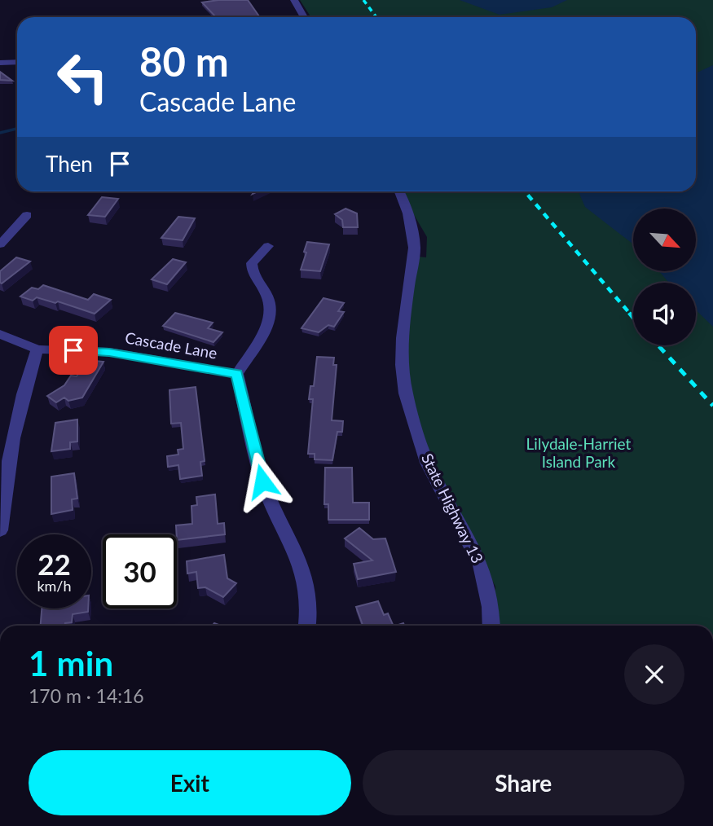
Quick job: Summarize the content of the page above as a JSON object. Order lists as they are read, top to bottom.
{
  "streets": {
    "street": ["Cascade Lane", "State Highway 13"]
  },
  "parks": ["Lilydale-Harriet Island Park"],
  "north": "bottom right",
  "page": {
    "turn": ["80 m", "Cascade Lane"],
    "then": "Then",
    "speed": "22 km/h",
    "limit": "30",
    "heading": ["1 min", "170 m · 14:16"],
    "buttons": ["Exit", "Share"]
  }
}
